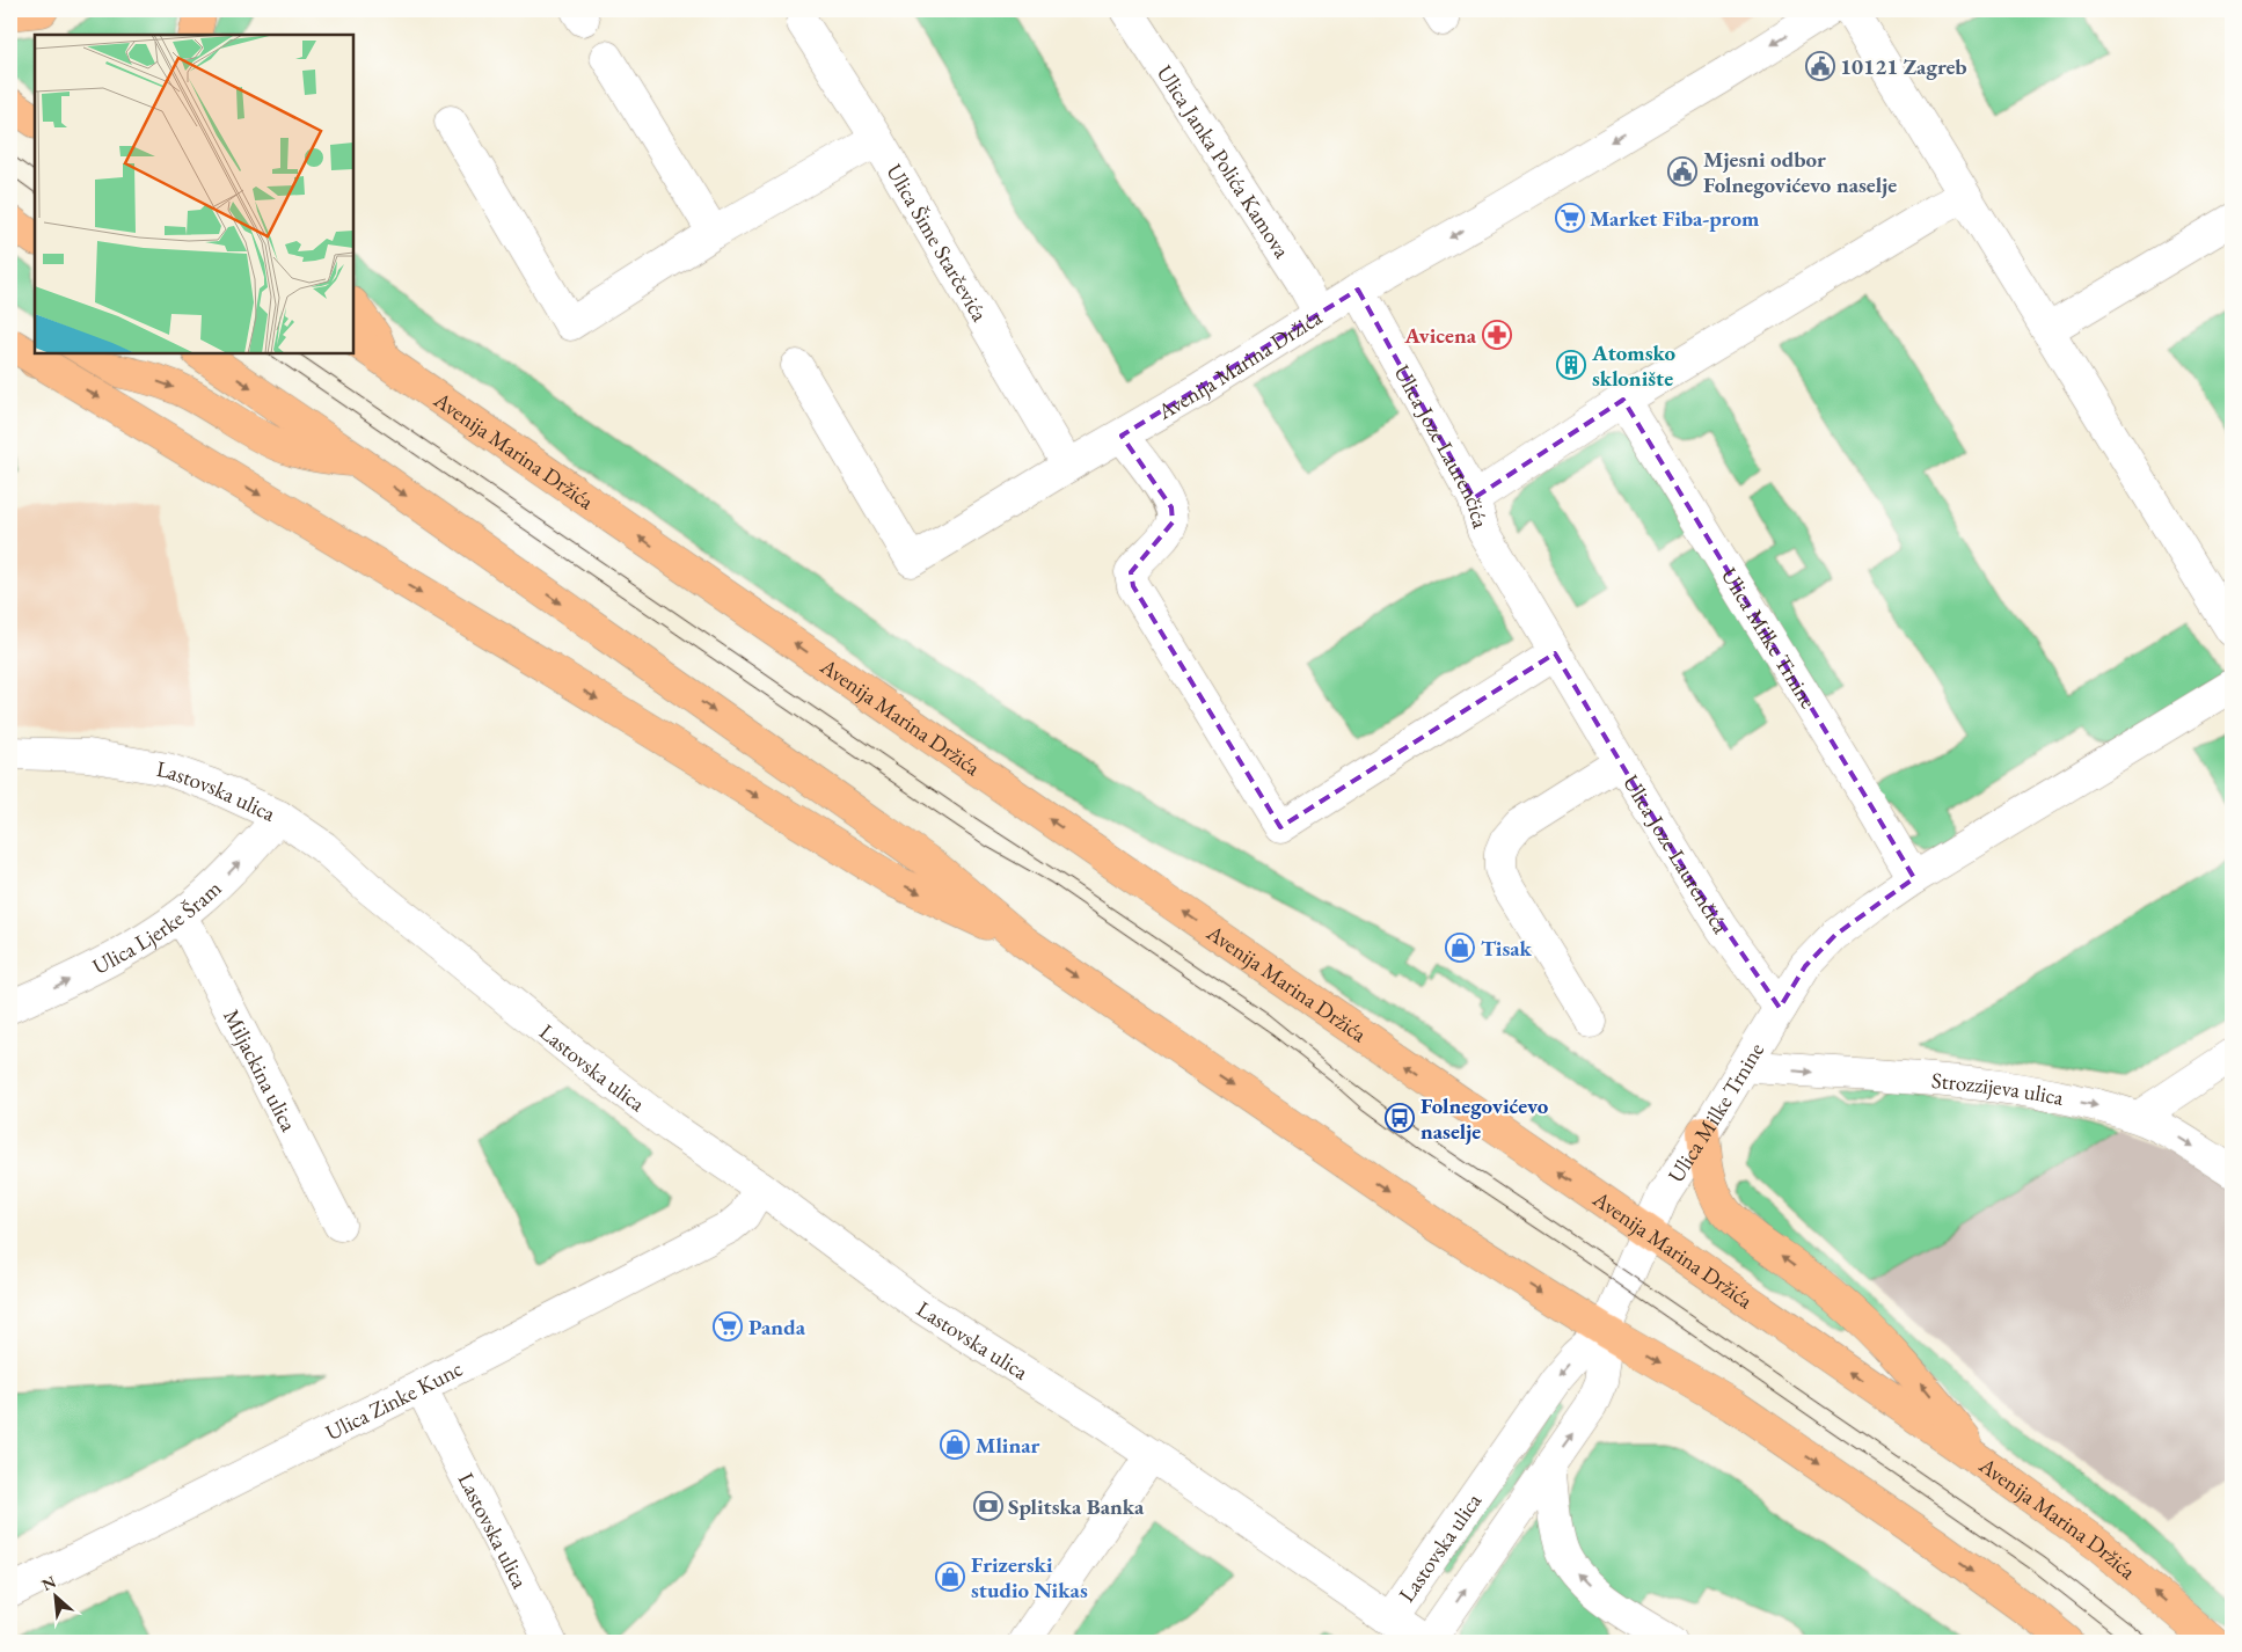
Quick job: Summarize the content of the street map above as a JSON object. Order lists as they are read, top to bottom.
{
  "streets": {
    "main road": ["Avenija Marina Držića"],
    "street": [
      "Ulica Janka Polića Kamova",
      "Ulica Šime Starčevića",
      "Ulica Joze Laurenčića",
      "Ulica Milke Trnine",
      "Lastovska ulica",
      "Ulica Ljerke Šram",
      "Miljackina ulica",
      "Strozzijeva ulica",
      "Ulica Zinke Kunc"
    ]
  },
  "crossings": [
    ["Ulica Janka Polića Kamova", "Avenija Marina Držića"],
    ["Ulica Šime Starčevića", "Avenija Marina Držića"],
    ["Avenija Marina Držića", "Ulica Joze Laurenčića"],
    ["Avenija Marina Držića", "Ulica Milke Trnine"],
    ["Avenija Marina Držića", "Lastovska ulica"],
    ["Ulica Joze Laurenčića", "Ulica Milke Trnine"],
    ["Ulica Milke Trnine", "Lastovska ulica"],
    ["Ulica Milke Trnine", "Strozzijeva ulica"],
    ["Lastovska ulica", "Ulica Ljerke Šram"],
    ["Lastovska ulica", "Ulica Zinke Kunc"],
    ["Ulica Ljerke Šram", "Miljackina ulica"]
  ],
  "one_way": ["Avenija Marina Držića", "Ulica Ljerke Šram", "Strozzijeva ulica"],
  "places": {
    "public building": ["10121 Zagreb", "Mjesni odbor Folnegovićevo naselje"],
    "supermarket": ["Market Fiba-prom", "Panda"],
    "pharmacy": ["Avicena"],
    "building": ["Atomsko sklonište"],
    "shop": ["Tisak", "Mlinar", "Frizerski studio Nikas"],
    "bus stop": ["Folnegovićevo naselje"],
    "bank": ["Splitska Banka"]
  },
  "north": "top left"
}
